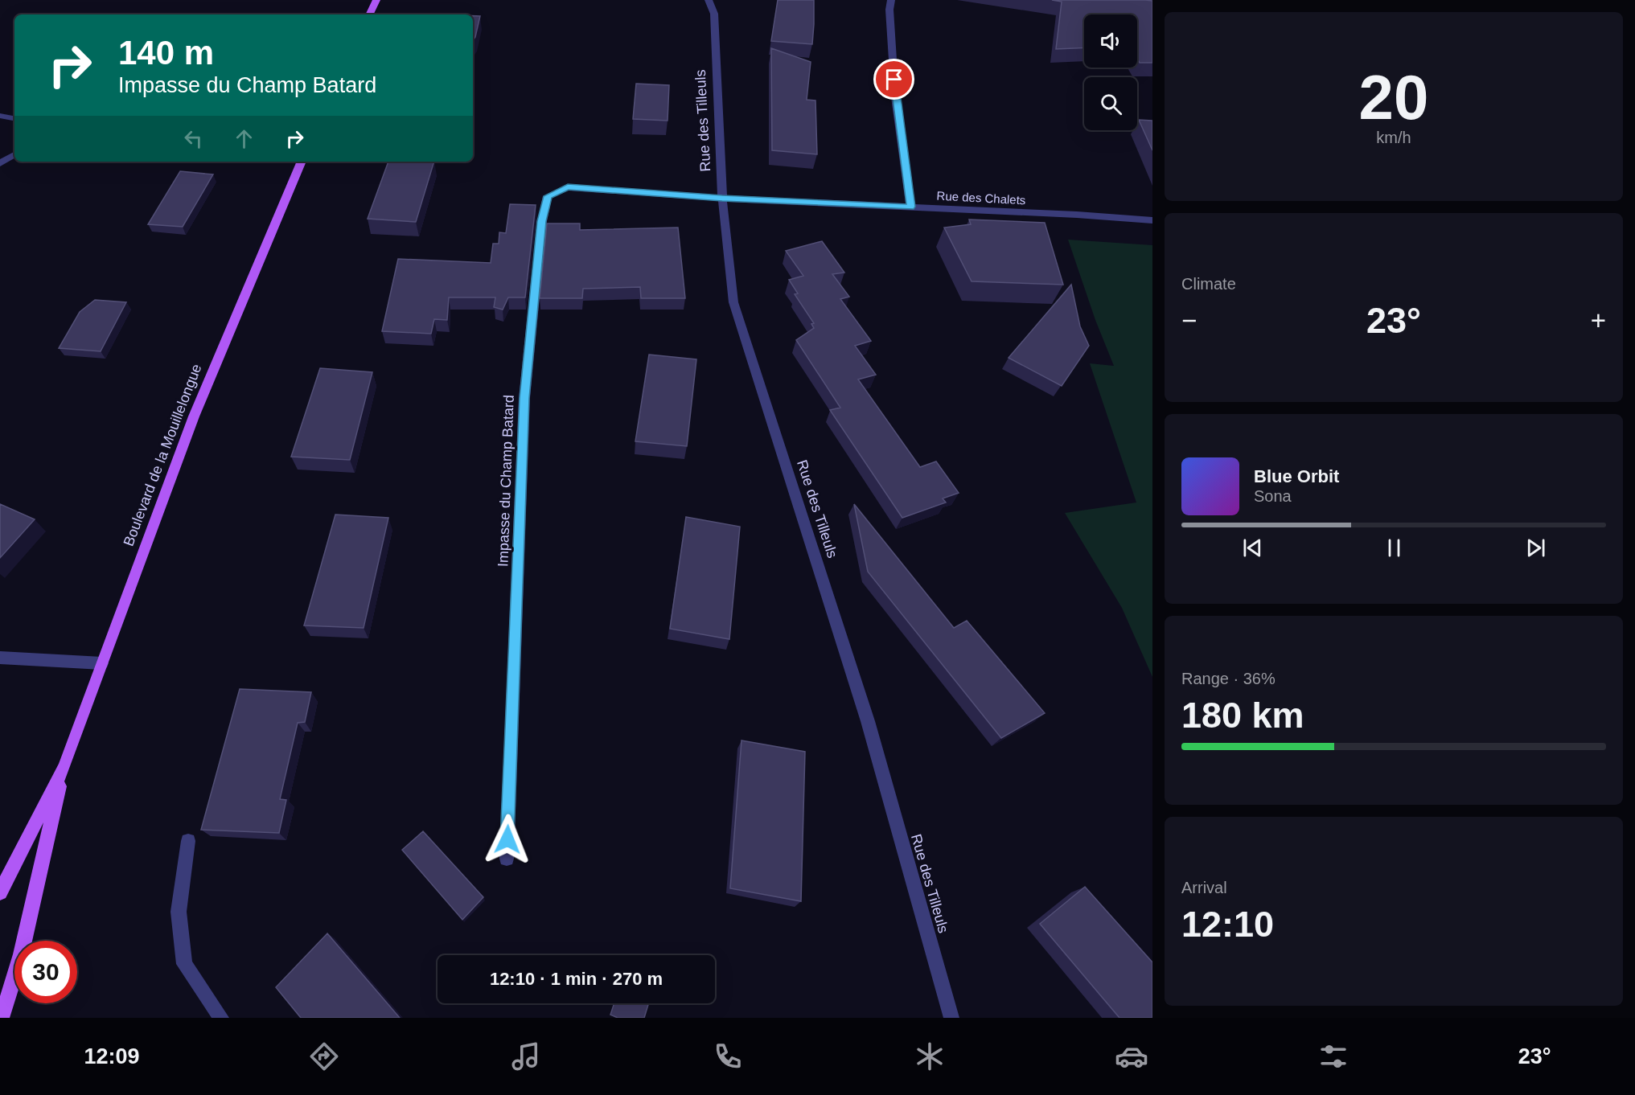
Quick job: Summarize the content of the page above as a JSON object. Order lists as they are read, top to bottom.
{
  "streets": {
    "main road": ["Boulevard de la Mouillelongue"],
    "street": ["Rue des Tilleuls", "Rue des Chalets", "Impasse du Champ Batard"]
  },
  "crossings": [
    ["Rue des Tilleuls", "Rue des Chalets"],
    ["Rue des Tilleuls", "Impasse du Champ Batard"],
    ["Rue des Chalets", "Impasse du Champ Batard"]
  ],
  "page": {
    "tile": [
      ["20", "km/h"],
      "Climate",
      ["Range · 36%", "180 km"],
      ["Arrival", "12:10"]
    ],
    "turn": ["140 m", "Impasse du Champ Batard"],
    "heat": ["−", "23°", "+"],
    "song": ["Blue Orbit", "Sona"],
    "limit": "30",
    "trip": "12:10 · 1 min · 270 m",
    "tabs": ["12:09", "23°"]
  }
}
